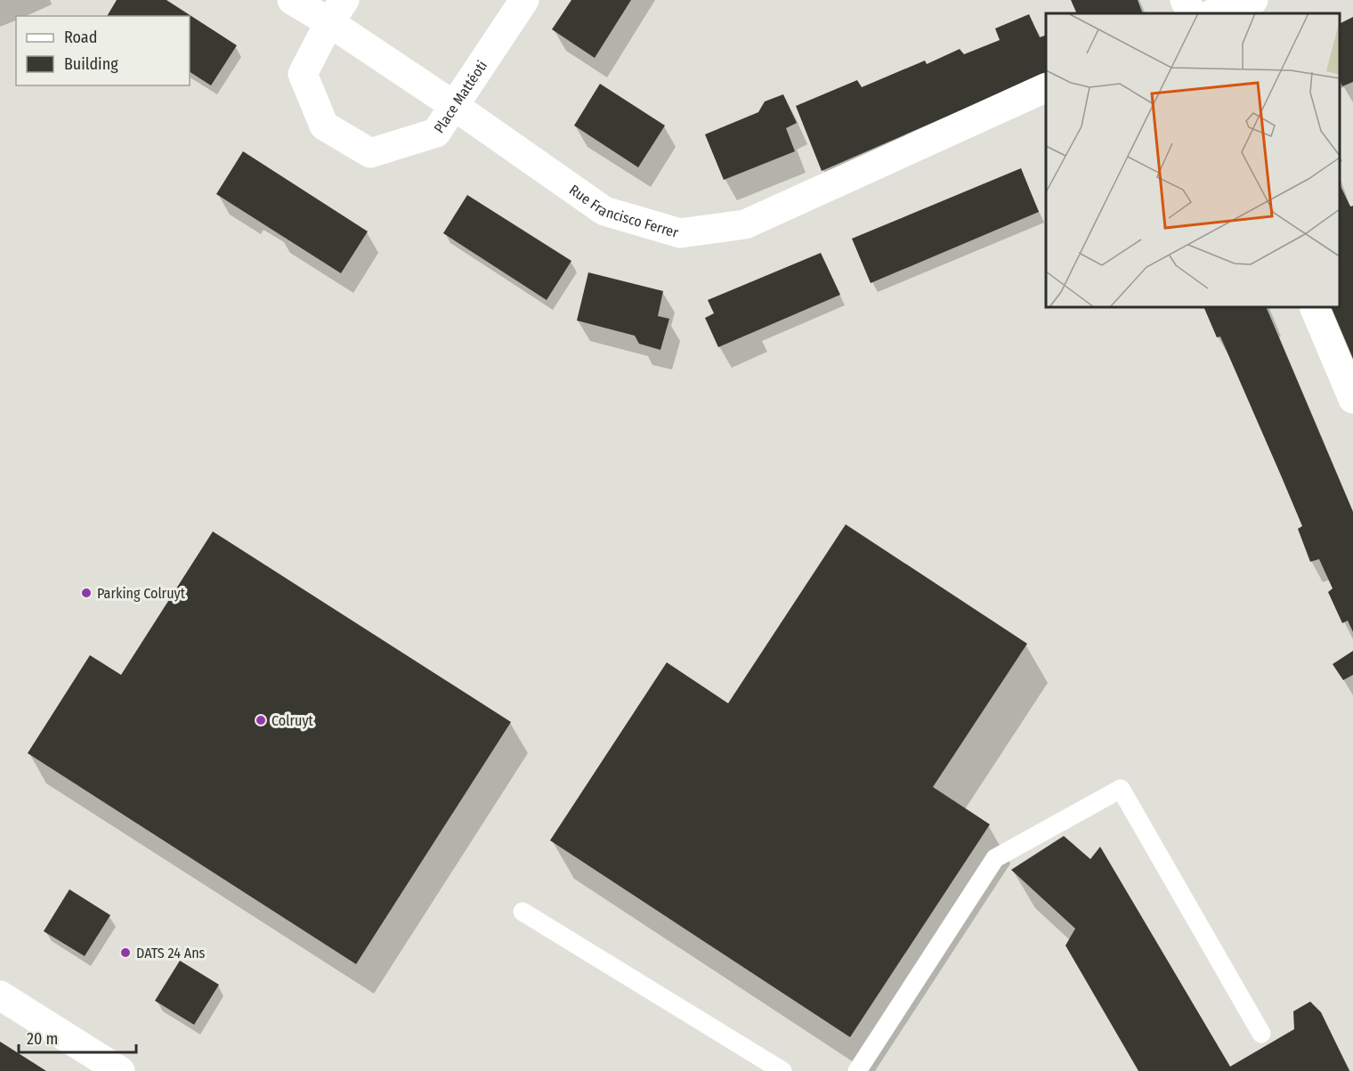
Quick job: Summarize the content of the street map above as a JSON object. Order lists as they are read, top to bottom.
{
  "streets": {
    "street": ["Place Mattéoti", "Rue Francisco Ferrer"]
  },
  "crossings": [
    ["Place Mattéoti", "Rue Francisco Ferrer"]
  ],
  "places": ["Parking Colruyt", "Colruyt", "DATS 24 Ans"],
  "legend": ["Road", "Building"],
  "scale_bar": "20 m"
}
